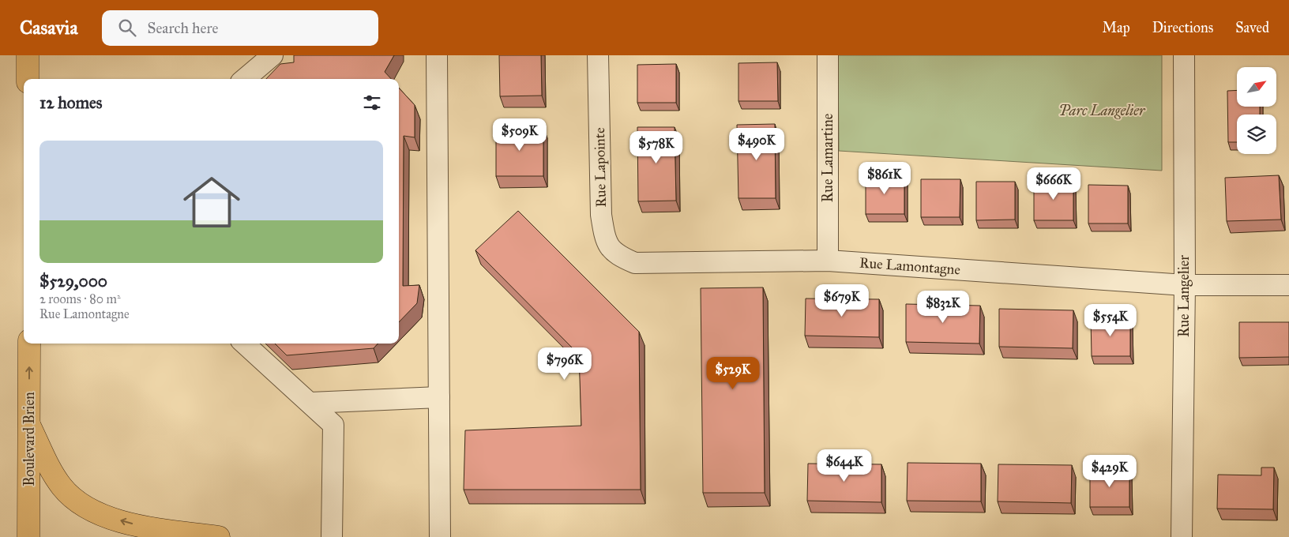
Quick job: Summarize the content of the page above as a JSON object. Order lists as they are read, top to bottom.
{
  "streets": {
    "main road": ["Boulevard Brien"],
    "street": [
      "Rue Lamartine",
      "Rue Lapointe",
      "Rue Lamontagne",
      "Rue Langelier"
    ]
  },
  "crossings": [
    ["Rue Lamartine", "Rue Lamontagne"],
    ["Rue Lapointe", "Rue Lamontagne"],
    ["Rue Lamontagne", "Rue Langelier"]
  ],
  "one_way": ["Boulevard Brien"],
  "parks": ["Parc Langelier"],
  "north": "top right",
  "page": {
    "header": "Casavia",
    "search": "Search here",
    "nav": ["Map", "Directions", "Saved"],
    "heading": "12 homes",
    "price": [
      "$509K",
      "$490K",
      "$578K",
      "$861K",
      "$666K",
      "$679K",
      "$832K",
      "$554K",
      "$796K",
      "$529K",
      "$644K",
      "$429K"
    ],
    "list": [
      {
        "name": "$529,000",
        "note": "2 rooms · 80 m² · Rue Lamontagne"
      }
    ]
  }
}
